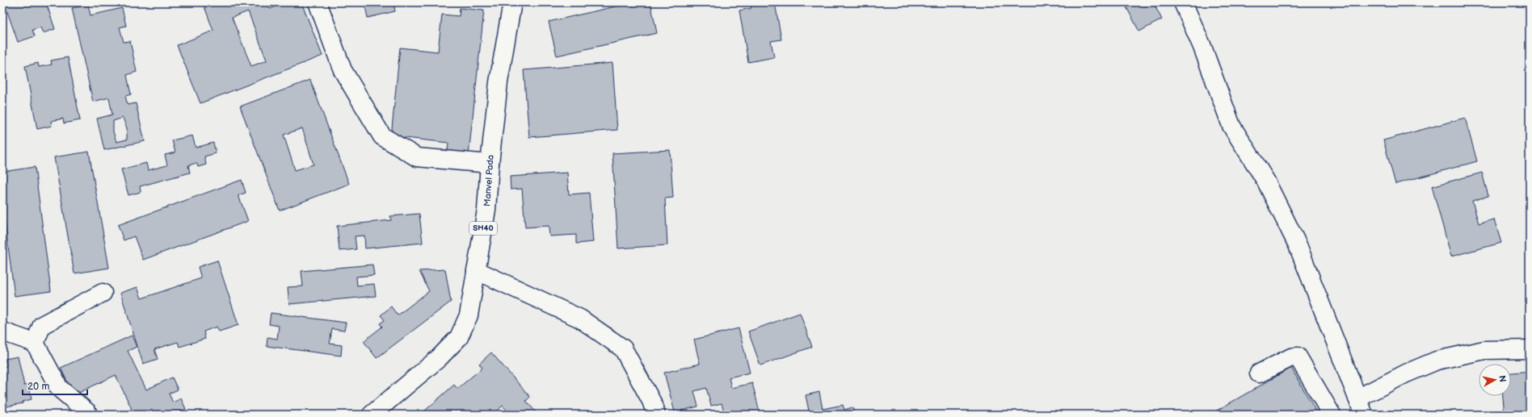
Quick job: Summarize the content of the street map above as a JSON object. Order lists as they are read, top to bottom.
{
  "streets": {
    "street": ["Manvel Pada", "SH40"]
  },
  "scale_bar": "20 m",
  "north": "right"
}
